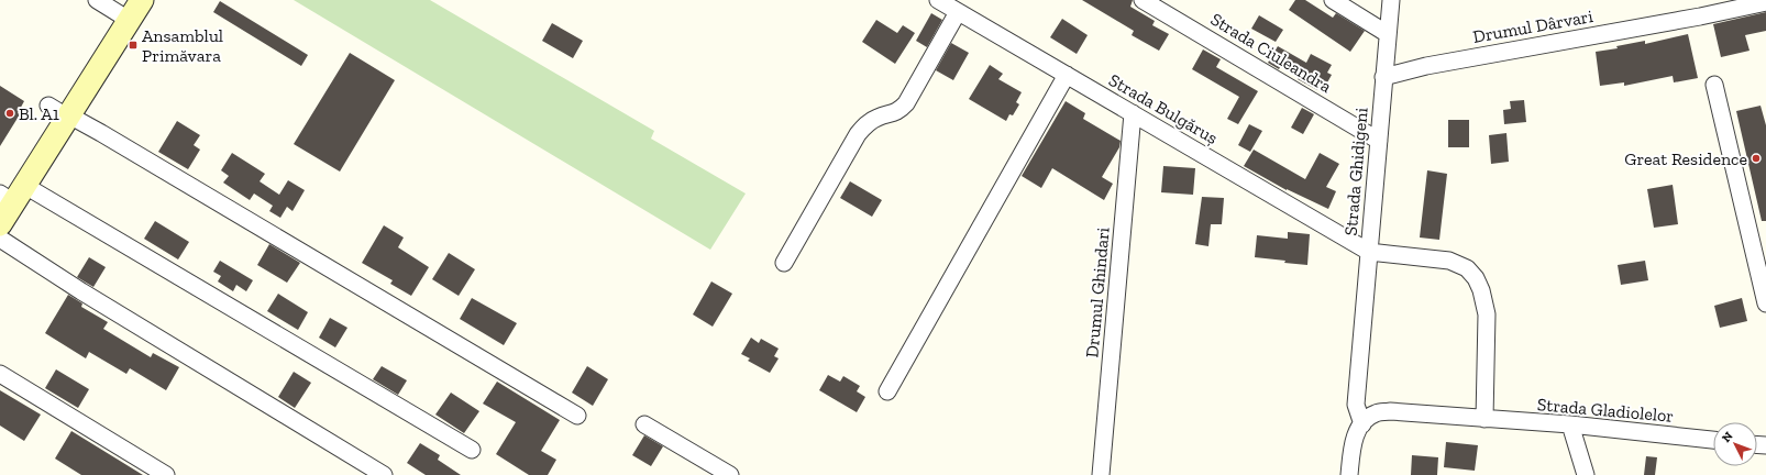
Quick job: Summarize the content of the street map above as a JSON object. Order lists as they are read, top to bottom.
{
  "streets": {
    "street": [
      "Drumul Dârvari",
      "Strada Ciuleandra",
      "Strada Bulgăruș",
      "Strada Ghidigeni",
      "Drumul Ghindari",
      "Strada Gladiolelor"
    ]
  },
  "crossings": [
    ["Drumul Dârvari", "Strada Ghidigeni"],
    ["Strada Ciuleandra", "Strada Ghidigeni"],
    ["Strada Bulgăruș", "Strada Ghidigeni"],
    ["Strada Bulgăruș", "Drumul Ghindari"],
    ["Strada Ghidigeni", "Strada Gladiolelor"]
  ],
  "places": {
    "transit": ["Ansamblul Primăvara"],
    "other": ["Bl. A1", "Great Residence"]
  },
  "north": "top left"
}
